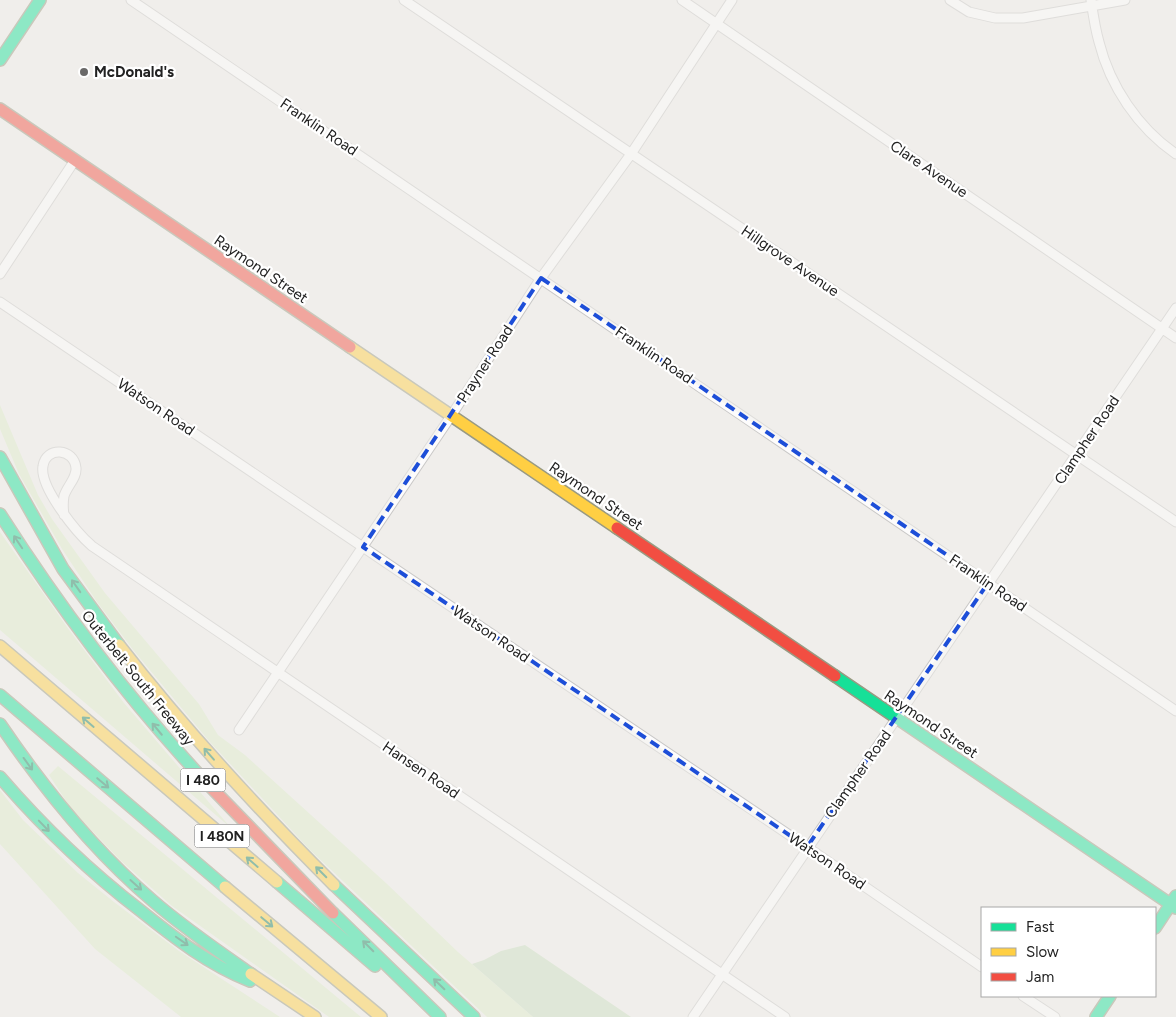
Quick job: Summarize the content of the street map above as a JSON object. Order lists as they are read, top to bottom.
{
  "streets": {
    "main road": [
      "Raymond Street",
      "Outerbelt South Freeway",
      "I 480",
      "I 480N"
    ],
    "street": [
      "Franklin Road",
      "Clare Avenue",
      "Hillgrove Avenue",
      "Prayner Road",
      "Watson Road",
      "Clampher Road",
      "Hansen Road"
    ]
  },
  "crossings": [
    ["Franklin Road", "Prayner Road"],
    ["Franklin Road", "Clampher Road"],
    ["Clare Avenue", "Prayner Road"],
    ["Clare Avenue", "Clampher Road"],
    ["Hillgrove Avenue", "Prayner Road"],
    ["Hillgrove Avenue", "Clampher Road"],
    ["Raymond Street", "Prayner Road"],
    ["Raymond Street", "Clampher Road"],
    ["Prayner Road", "Watson Road"],
    ["Prayner Road", "Hansen Road"],
    ["Watson Road", "Clampher Road"],
    ["Clampher Road", "Hansen Road"]
  ],
  "places": ["McDonald's"],
  "legend": ["Fast", "Slow", "Jam"]
}
